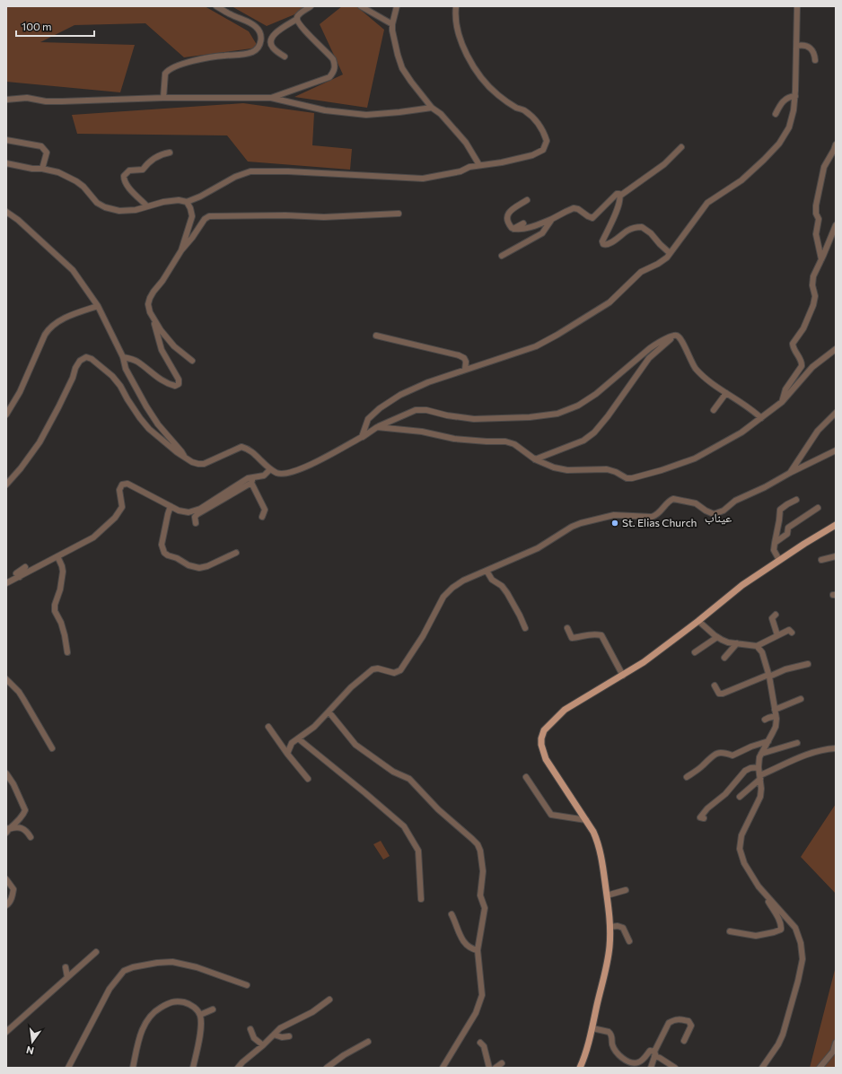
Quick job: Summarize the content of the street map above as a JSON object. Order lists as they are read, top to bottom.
{
  "districts": ["عيناب"],
  "places": ["St. Elias Church"],
  "scale_bar": "100 m",
  "north": "bottom"
}
